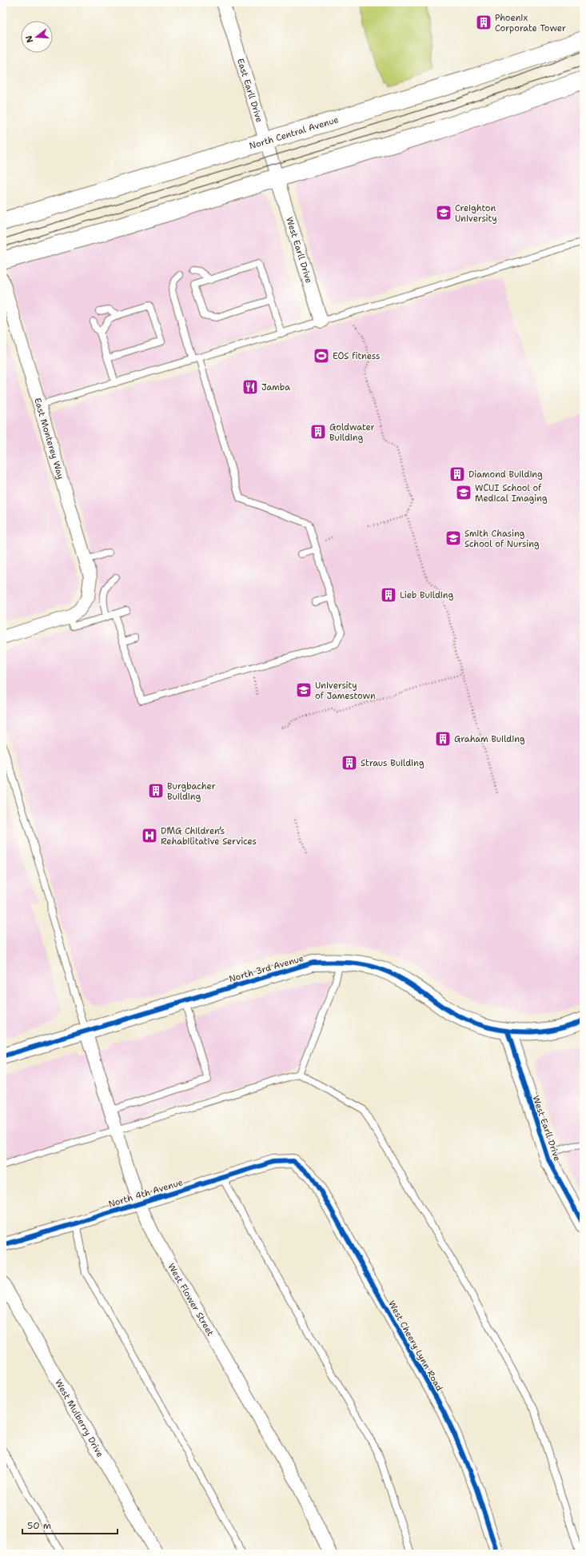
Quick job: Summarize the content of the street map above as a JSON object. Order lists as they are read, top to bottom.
{
  "streets": {
    "main road": ["North Central Avenue"],
    "street": [
      "East Earll Drive",
      "West Earll Drive",
      "East Monterey Way",
      "North 3rd Avenue",
      "North 4th Avenue",
      "West Flower Street",
      "West Cheery Lynn Road",
      "West Mulberry Drive"
    ]
  },
  "crossings": [
    ["East Earll Drive", "North Central Avenue"],
    ["East Earll Drive", "West Earll Drive"],
    ["West Earll Drive", "North 3rd Avenue"],
    ["North 3rd Avenue", "West Flower Street"],
    ["North 4th Avenue", "West Flower Street"],
    ["North 4th Avenue", "West Cheery Lynn Road"]
  ],
  "places": {
    "building": [
      "Phoenix Corporate Tower",
      "Goldwater Building",
      "Diamond Building",
      "Lieb Building",
      "Graham Building",
      "Straus Building",
      "Burgbacher Building"
    ],
    "school or university": [
      "Creighton University",
      "WCUI School of Medical Imaging",
      "Smith Chasing School of Nursing",
      "University of Jamestown"
    ],
    "sports": ["EOS fitness"],
    "restaurant": ["Jamba"],
    "hospital": ["DMG Children’s Rehabilitative Services"]
  },
  "scale_bar": "50 m",
  "north": "left"
}
